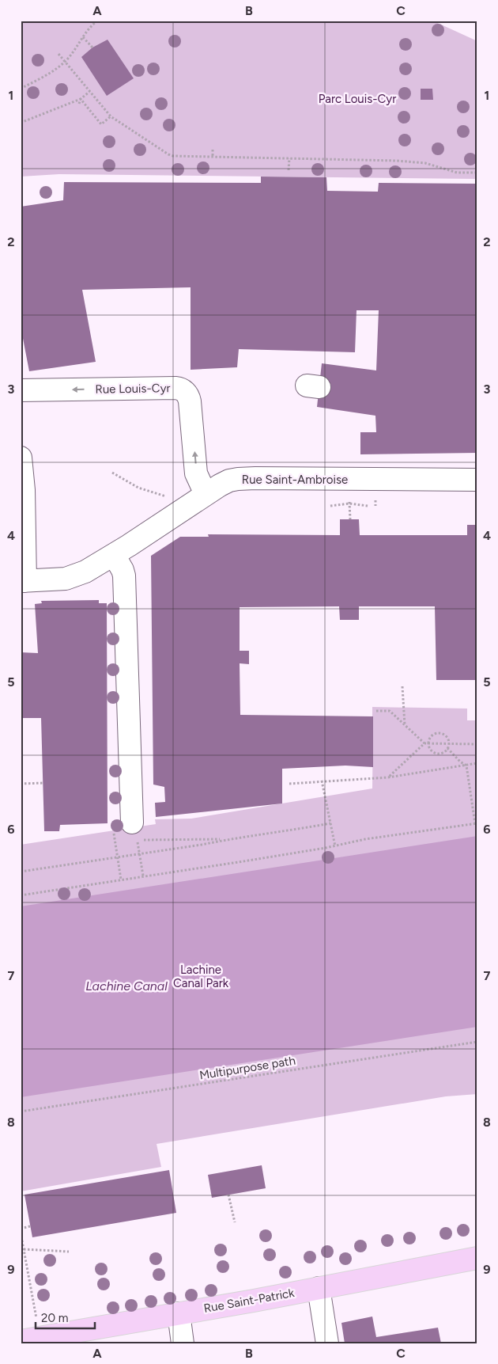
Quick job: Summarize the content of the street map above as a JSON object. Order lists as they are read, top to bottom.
{
  "streets": {
    "main road": ["Rue Saint-Patrick"],
    "street": ["Rue Louis-Cyr", "Rue Saint-Ambroise"],
    "path": ["Multipurpose path"]
  },
  "crossings": [
    ["Rue Louis-Cyr", "Rue Saint-Ambroise"]
  ],
  "water": ["Lachine Canal"],
  "parks": ["Parc Louis-Cyr", "Lachine Canal Park"],
  "scale_bar": "20 m",
  "grid": {
    "columns": ["A", "B", "C"],
    "rows": [
      "1",
      "2",
      "3",
      "4",
      "5",
      "6",
      "7",
      "8",
      "9"
    ]
  }
}
